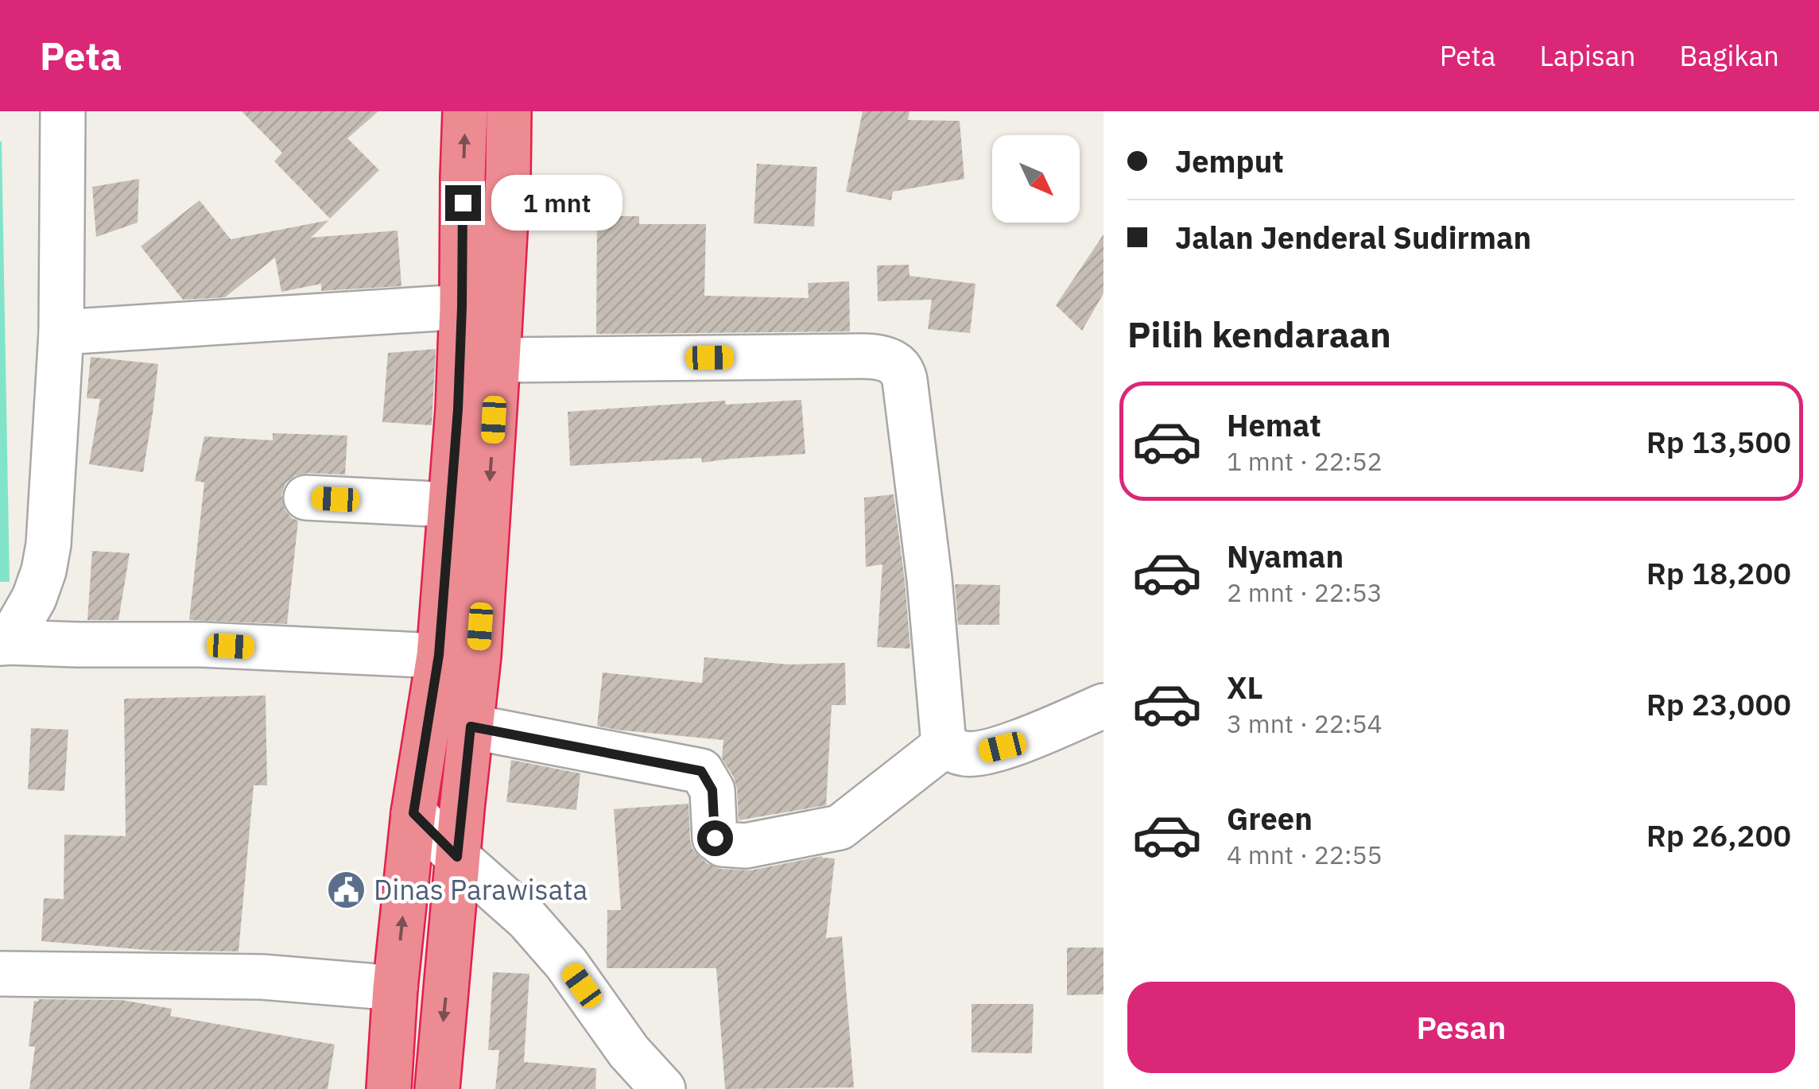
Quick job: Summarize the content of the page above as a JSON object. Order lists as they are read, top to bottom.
{
  "places": {
    "public building": ["Dinas Parawisata"]
  },
  "north": "bottom right",
  "page": {
    "header": "Peta",
    "nav": ["Peta", "Lapisan", "Bagikan"],
    "banner": ["Jemput", "Jalan Jenderal Sudirman"],
    "bubble": "1 mnt",
    "heading": "Pilih kendaraan",
    "list": [
      {
        "name": "Hemat",
        "note": "1 mnt · 22:52",
        "value": "Rp 13,500"
      },
      {
        "name": "Nyaman",
        "note": "2 mnt · 22:53",
        "value": "Rp 18,200"
      },
      {
        "name": "XL",
        "note": "3 mnt · 22:54",
        "value": "Rp 23,000"
      },
      {
        "name": "Green",
        "note": "4 mnt · 22:55",
        "value": "Rp 26,200"
      }
    ],
    "buttons": "Pesan"
  }
}
